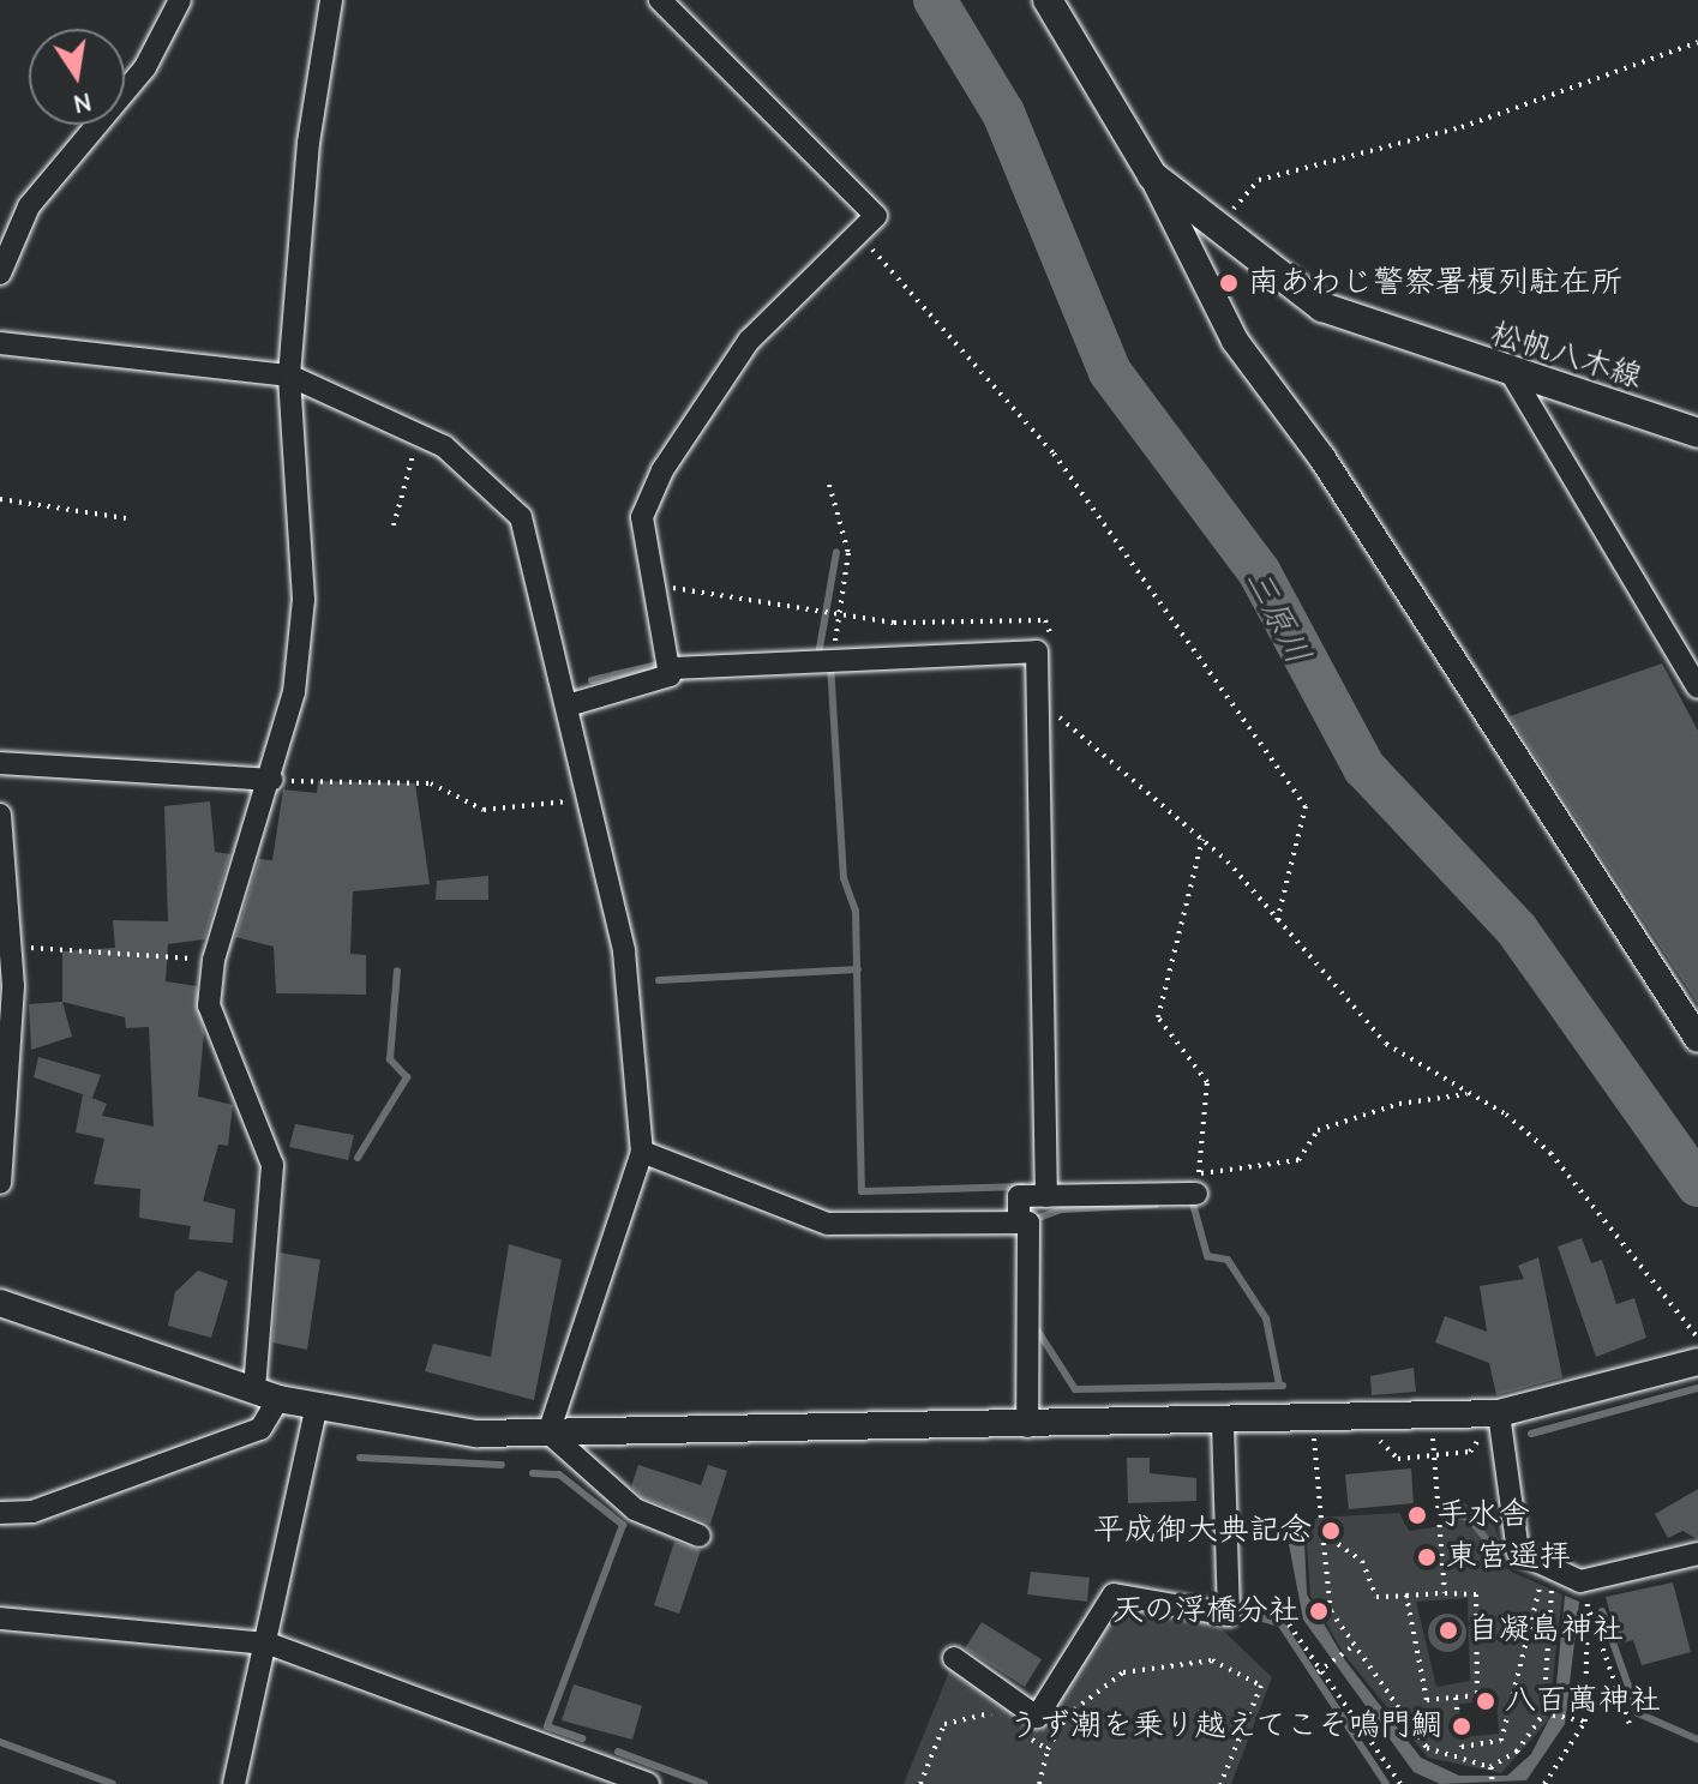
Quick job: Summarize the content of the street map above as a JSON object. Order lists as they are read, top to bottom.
{
  "streets": {
    "main road": ["松帆八木線"]
  },
  "water": ["三原川"],
  "places": [
    "南あわじ警察署榎列駐在所",
    "手水舎",
    "平成御大典記念",
    "東宮遥拝",
    "天の浮橋分社",
    "自凝島神社",
    "八百萬神社",
    "うず潮を乗り越えてこそ鳴門鯛"
  ],
  "north": "bottom"
}
